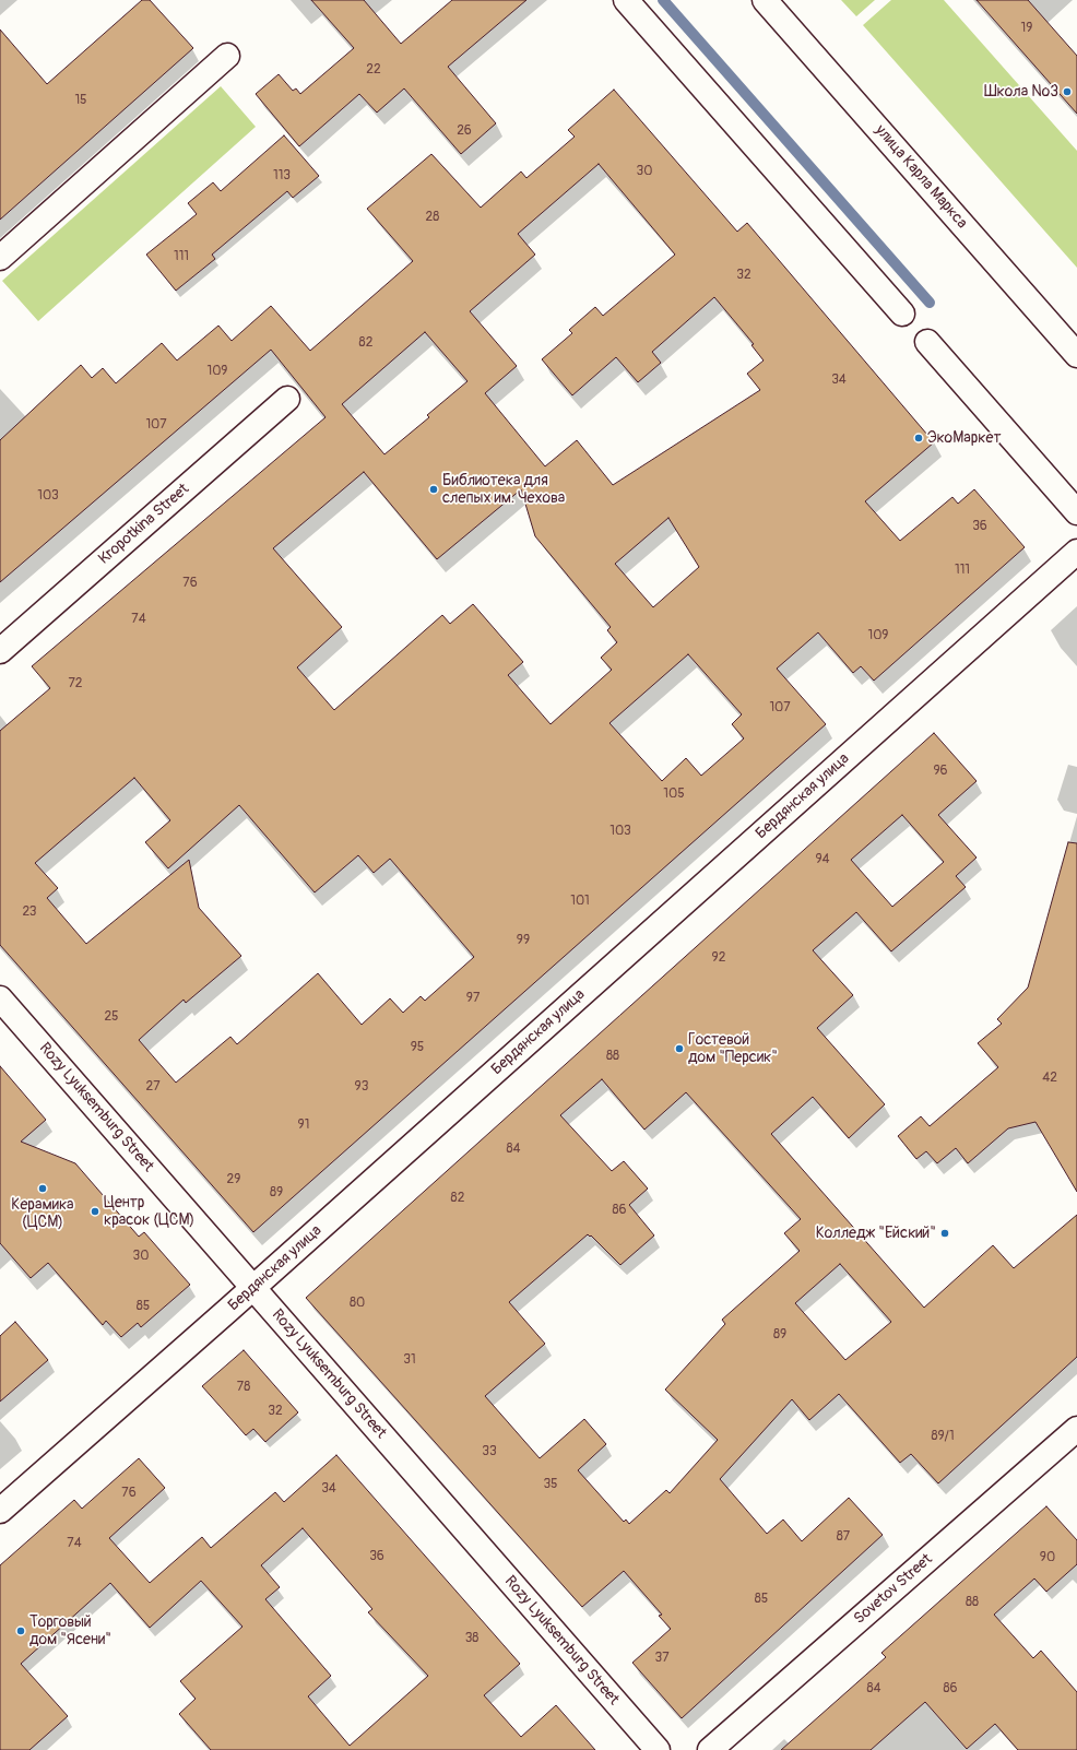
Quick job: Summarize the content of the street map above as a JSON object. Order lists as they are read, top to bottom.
{
  "streets": {
    "street": [
      "улица Карла Маркса",
      "Kropotkina Street",
      "Бердянская улица",
      "Rozy Lyuksemburg Street",
      "Sovetov Street"
    ]
  },
  "crossings": [
    ["Бердянская улица", "Rozy Lyuksemburg Street"]
  ],
  "places": [
    "Школа №3",
    "ЭкоМаркет",
    "Библиотека для слепых им. Чехова",
    "Гостевой дом \"Персик\"",
    "Керамика (ЦСМ)",
    "Центр красок (ЦСМ)",
    "Колледж \"Ейский\"",
    "Торговый дом \"Ясени\""
  ],
  "house_numbers": [
    "19",
    "22",
    "15",
    "26",
    "30",
    "113",
    "28",
    "111",
    "32",
    "82",
    "109",
    "34",
    "107",
    "103",
    "36",
    "111",
    "76",
    "74",
    "109",
    "72",
    "107",
    "96",
    "105",
    "103",
    "94",
    "101",
    "23",
    "99",
    "92",
    "97",
    "25",
    "95",
    "88",
    "42",
    "27",
    "93",
    "91",
    "84",
    "29",
    "89",
    "82",
    "86",
    "30",
    "80",
    "85",
    "89",
    "31",
    "78",
    "32",
    "89/1",
    "33",
    "35",
    "34",
    "76",
    "87",
    "74",
    "36",
    "90",
    "85",
    "88",
    "38",
    "37",
    "84",
    "86"
  ]
}
